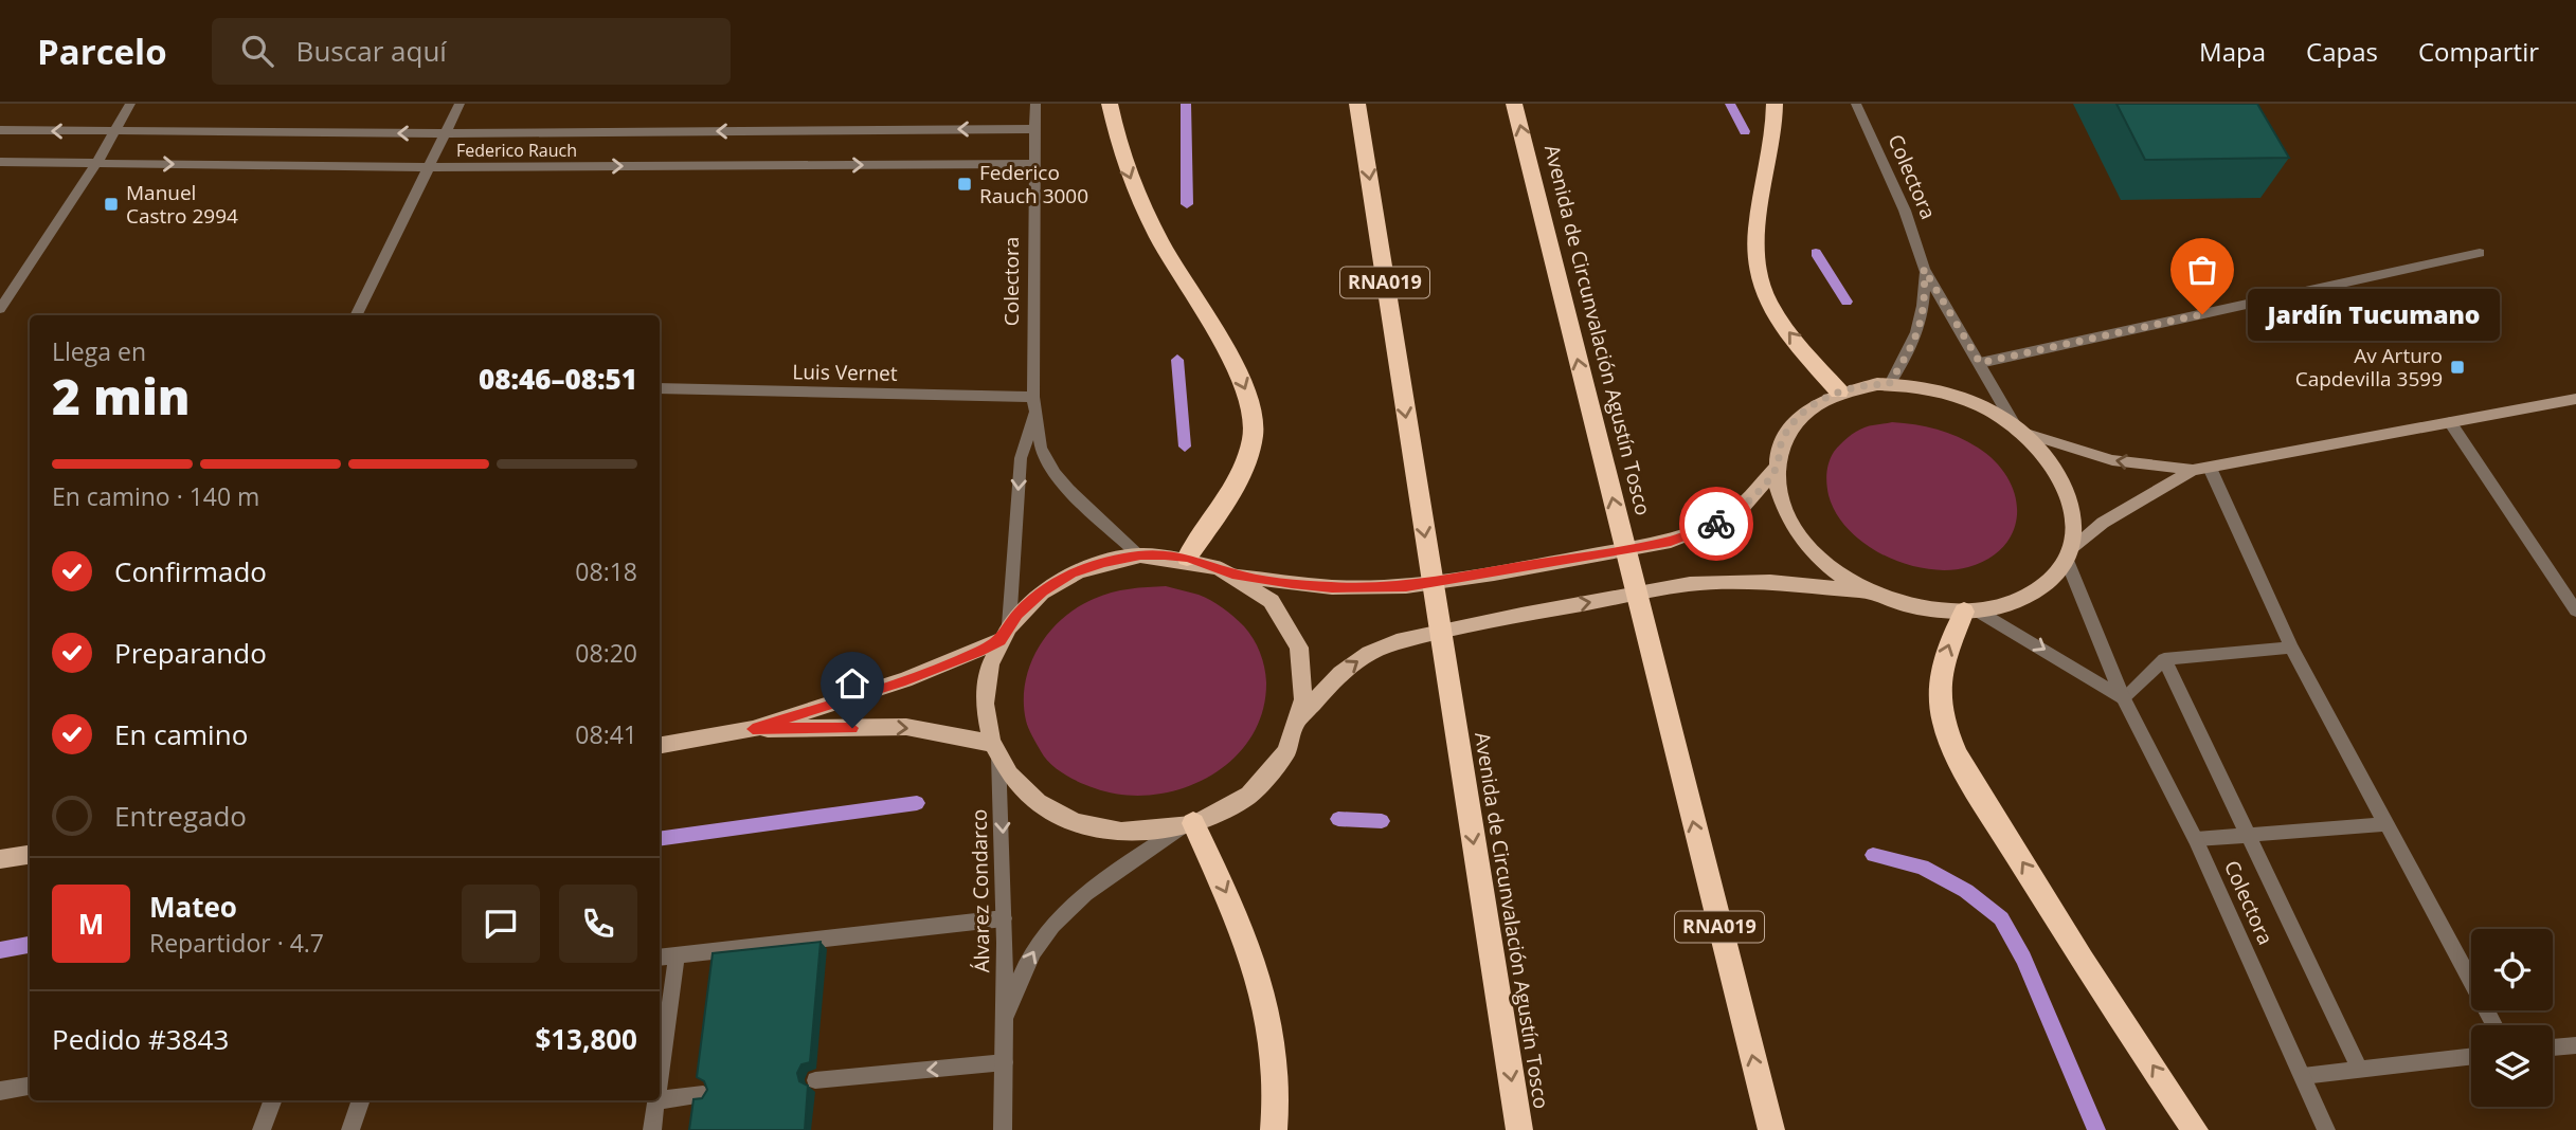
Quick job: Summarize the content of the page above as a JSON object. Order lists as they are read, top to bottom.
{
  "streets": {
    "highway": ["RNA019", "Avenida de Circunvalación Agustín Tosco"],
    "street": [
      "Federico Rauch",
      "Colectora",
      "Luis Vernet",
      "Álvarez Condarco"
    ]
  },
  "crossings": [
    ["Federico Rauch", "Colectora"],
    ["Colectora", "Luis Vernet"]
  ],
  "places": {
    "transit": ["Federico Rauch 3000", "Manuel Castro 2994", "Av Arturo Capdevilla 3599"],
    "other": ["Jardín Tucumano"]
  },
  "page": {
    "header": "Parcelo",
    "search": "Buscar aquí",
    "nav": ["Mapa", "Capas", "Compartir"],
    "bubble": "Jardín Tucumano",
    "heading": ["2 min", "Llega en", "08:46–08:51"],
    "panel": [
      "Mateo",
      "Repartidor · 4.7",
      "Pedido #3843",
      "$13,800"
    ],
    "bar": "En camino · 140 m",
    "list": [
      ["Confirmado", "08:18"],
      ["Preparando", "08:20"],
      ["En camino", "08:41"],
      "Entregado"
    ],
    "round": "M"
  }
}
